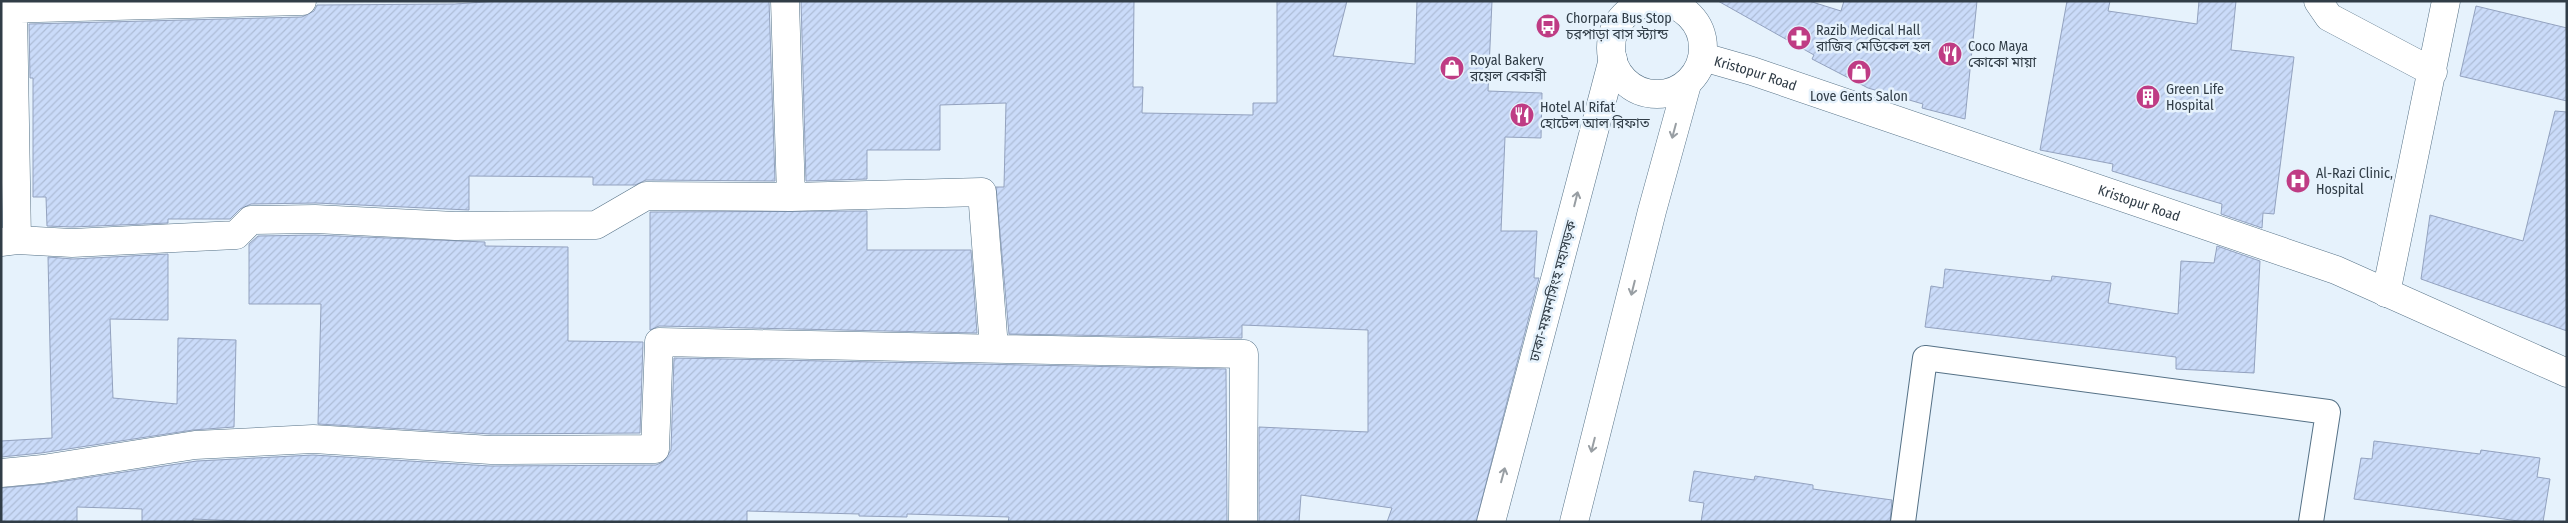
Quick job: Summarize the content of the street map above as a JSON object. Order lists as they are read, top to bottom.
{
  "streets": {
    "street": ["Kristopur Road", "ঢাকা-ময়মনসিংহ মহাসড়ক"]
  },
  "crossings": [
    ["Kristopur Road", "ঢাকা-ময়মনসিংহ মহাসড়ক"]
  ],
  "places": {
    "bus stop": ["Chorpara Bus Stop চরপাড়া বাস স্ট্যান্ড"],
    "pharmacy": ["Razib Medical Hall রাজিব মেডিকেল হল"],
    "restaurant": ["Coco Maya কোকো মায়া", "Hotel Al Rifat হোটেল আল রিফাত"],
    "shop": ["Royal Bakery রয়েল বেকারী", "Love Gents Salon"],
    "building": ["Green Life Hospital"],
    "hospital": ["Al-Razi Clinic, Hospital"]
  }
}
